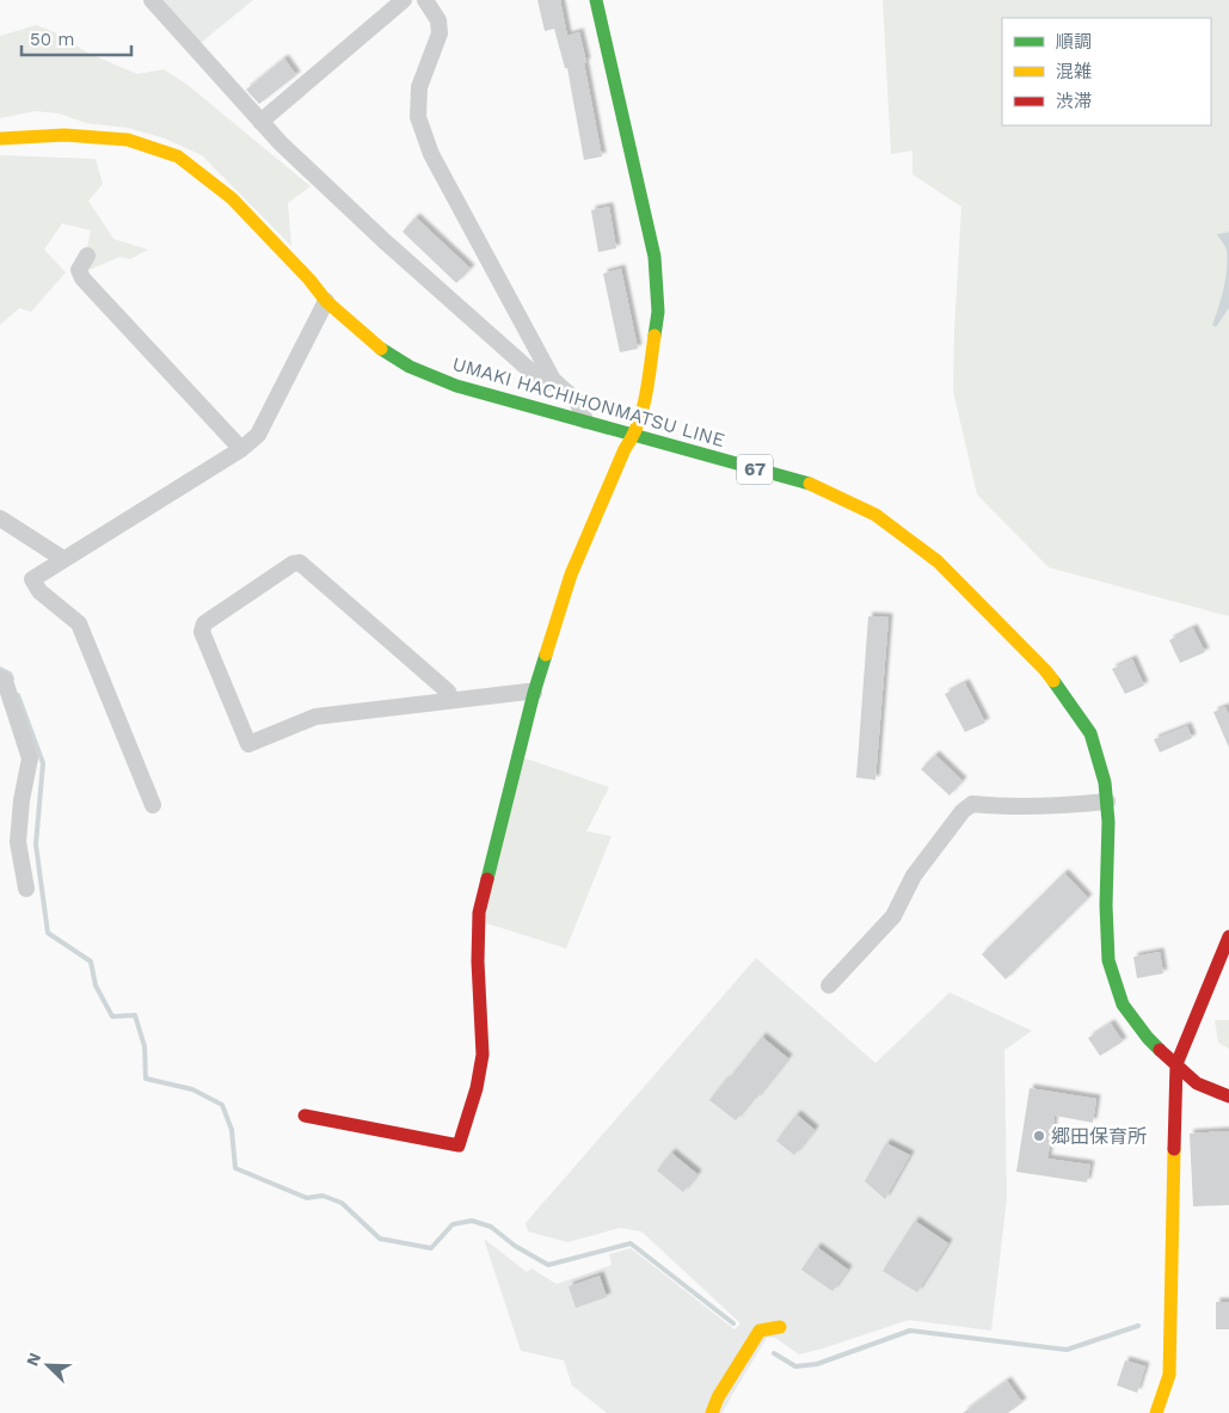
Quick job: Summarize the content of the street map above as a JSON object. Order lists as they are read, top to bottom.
{
  "streets": {
    "street": ["UMAKI HACHIHONMATSU LINE", "67"]
  },
  "places": ["郷田保育所"],
  "legend": ["順調", "混雑", "渋滞"],
  "scale_bar": "50 m",
  "north": "top left"
}
